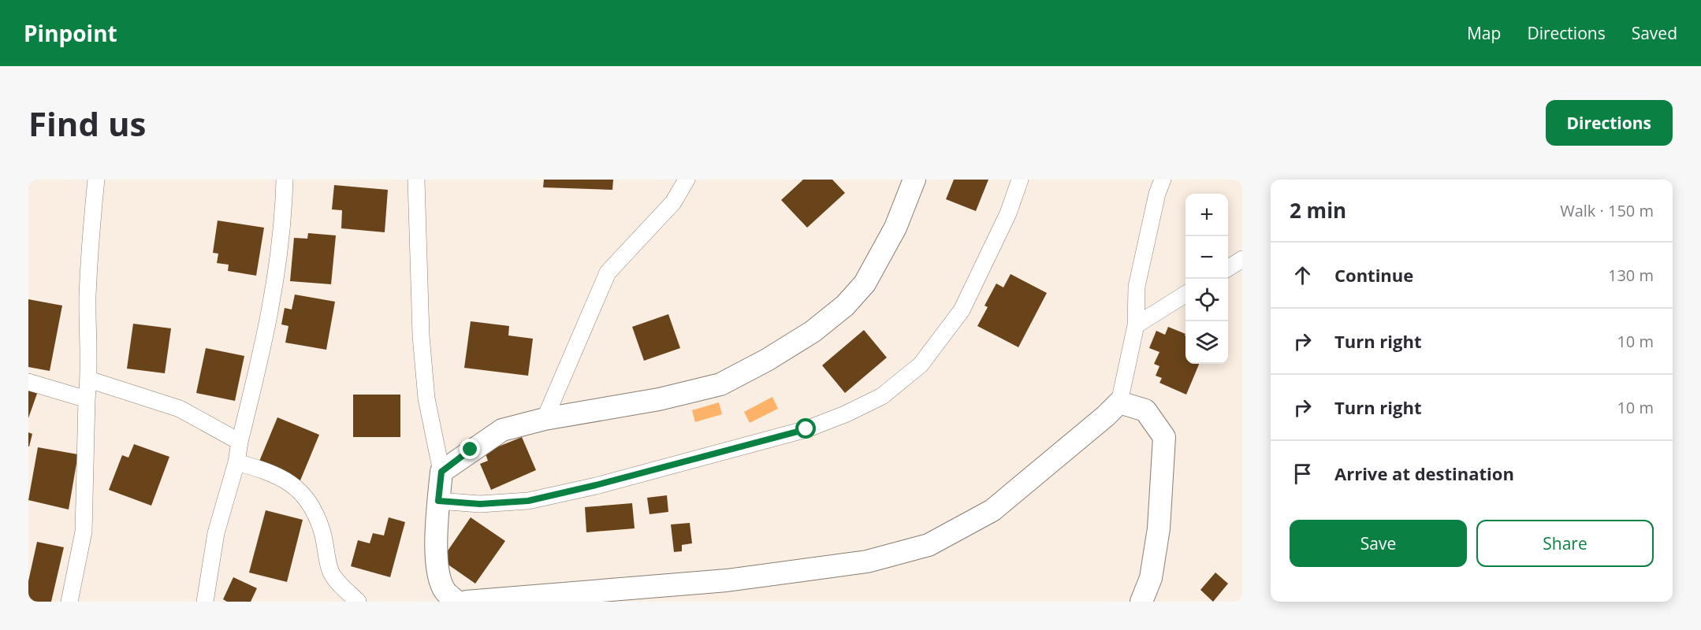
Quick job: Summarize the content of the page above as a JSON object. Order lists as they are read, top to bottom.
{
  "page": {
    "header": "Pinpoint",
    "nav": ["Map", "Directions", "Saved"],
    "buttons": [
      "Directions",
      ["Save", "Share"]
    ],
    "title": "Find us",
    "heading": ["2 min", "Walk · 150 m"],
    "map_buttons": ["+", "−"],
    "list": [
      ["Continue", "130 m"],
      ["Turn right", "10 m"],
      ["Turn right", "10 m"],
      "Arrive at destination"
    ]
  }
}
